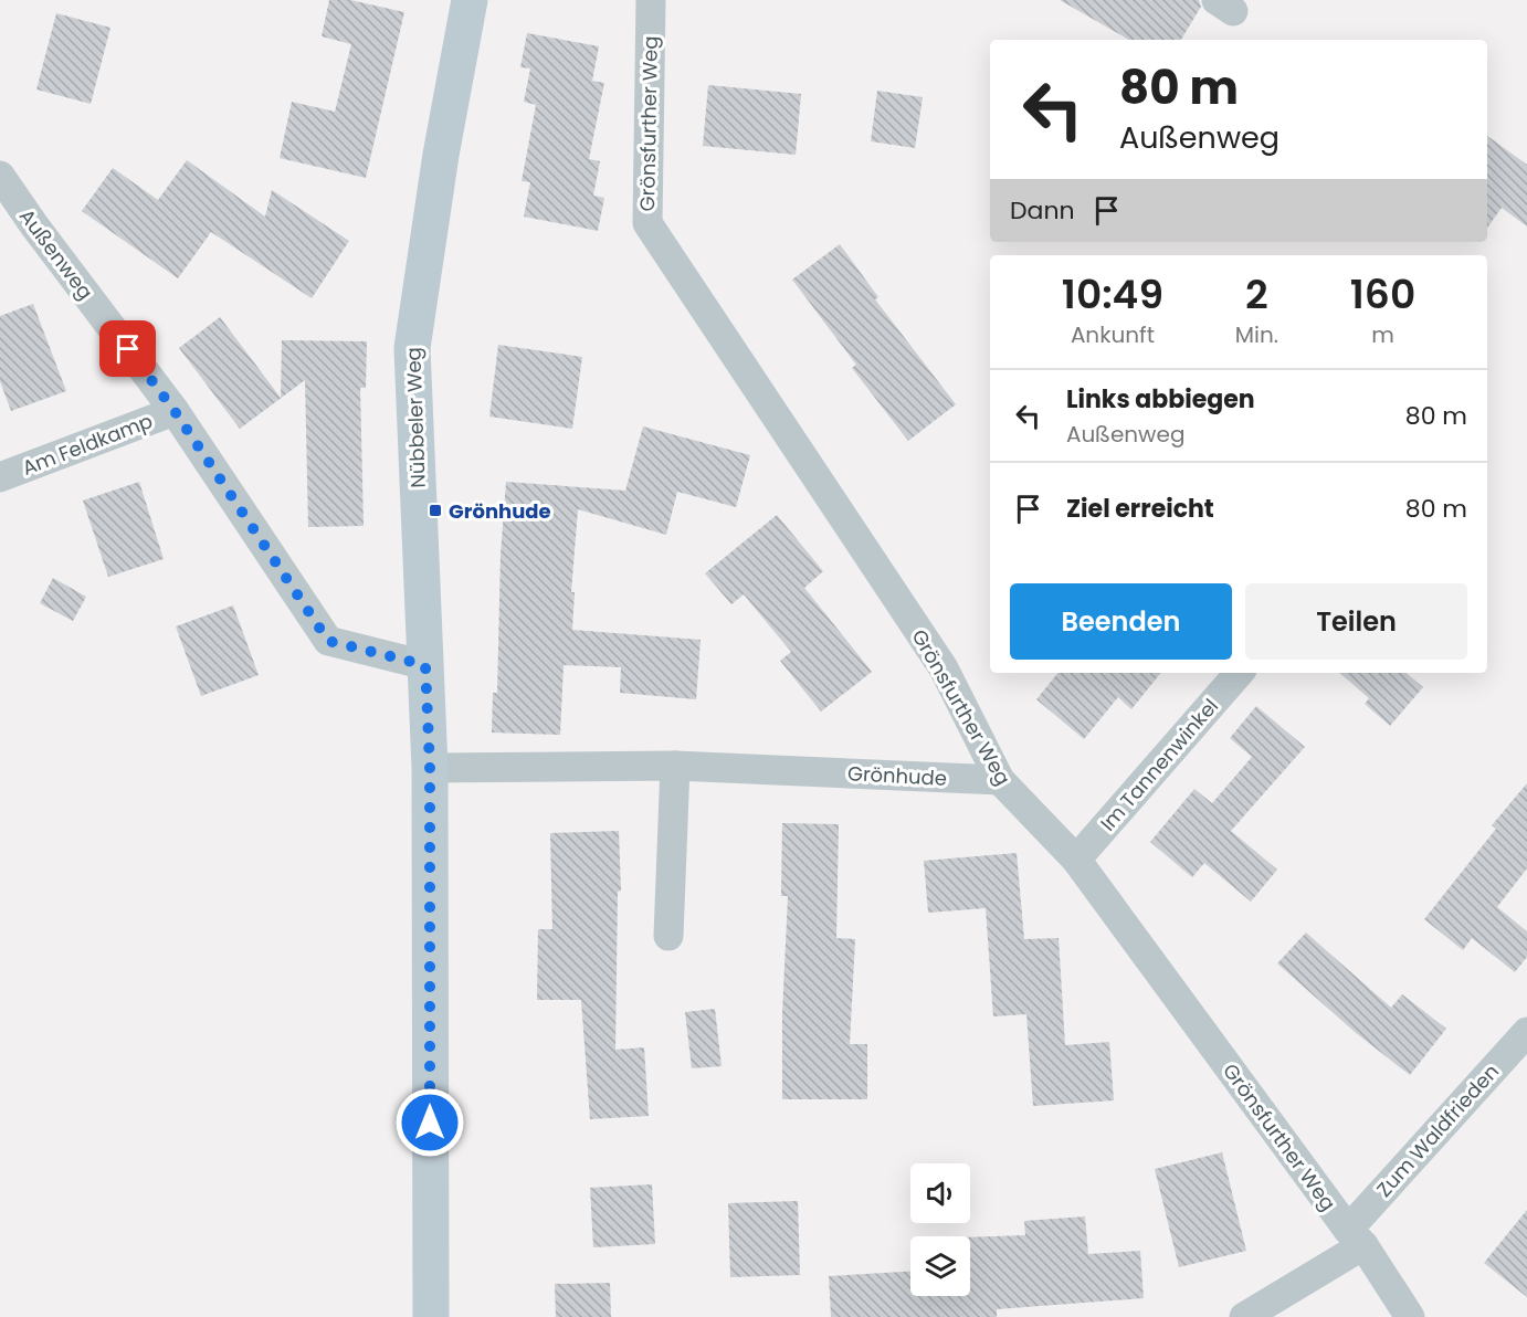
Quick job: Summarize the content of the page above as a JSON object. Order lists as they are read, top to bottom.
{
  "streets": {
    "street": [
      "Grönsfurther Weg",
      "Außenweg",
      "Nübbeler Weg",
      "Am Feldkamp",
      "Im Tannenwinkel",
      "Grönhude",
      "Zum Waldfrieden"
    ]
  },
  "crossings": [
    ["Grönsfurther Weg", "Im Tannenwinkel"],
    ["Grönsfurther Weg", "Grönhude"],
    ["Grönsfurther Weg", "Zum Waldfrieden"],
    ["Außenweg", "Nübbeler Weg"],
    ["Außenweg", "Am Feldkamp"],
    ["Nübbeler Weg", "Grönhude"]
  ],
  "places": {
    "transit": ["Grönhude"]
  },
  "page": {
    "turn": ["80 m", "Außenweg"],
    "then": "Dann",
    "eta": [
      "10:49",
      "Ankunft",
      "2",
      "Min.",
      "160",
      "m"
    ],
    "list": [
      {
        "name": "Links abbiegen",
        "note": "Außenweg",
        "value": "80 m"
      },
      {
        "name": "Ziel erreicht",
        "value": "80 m"
      }
    ],
    "buttons": ["Beenden", "Teilen"]
  }
}
